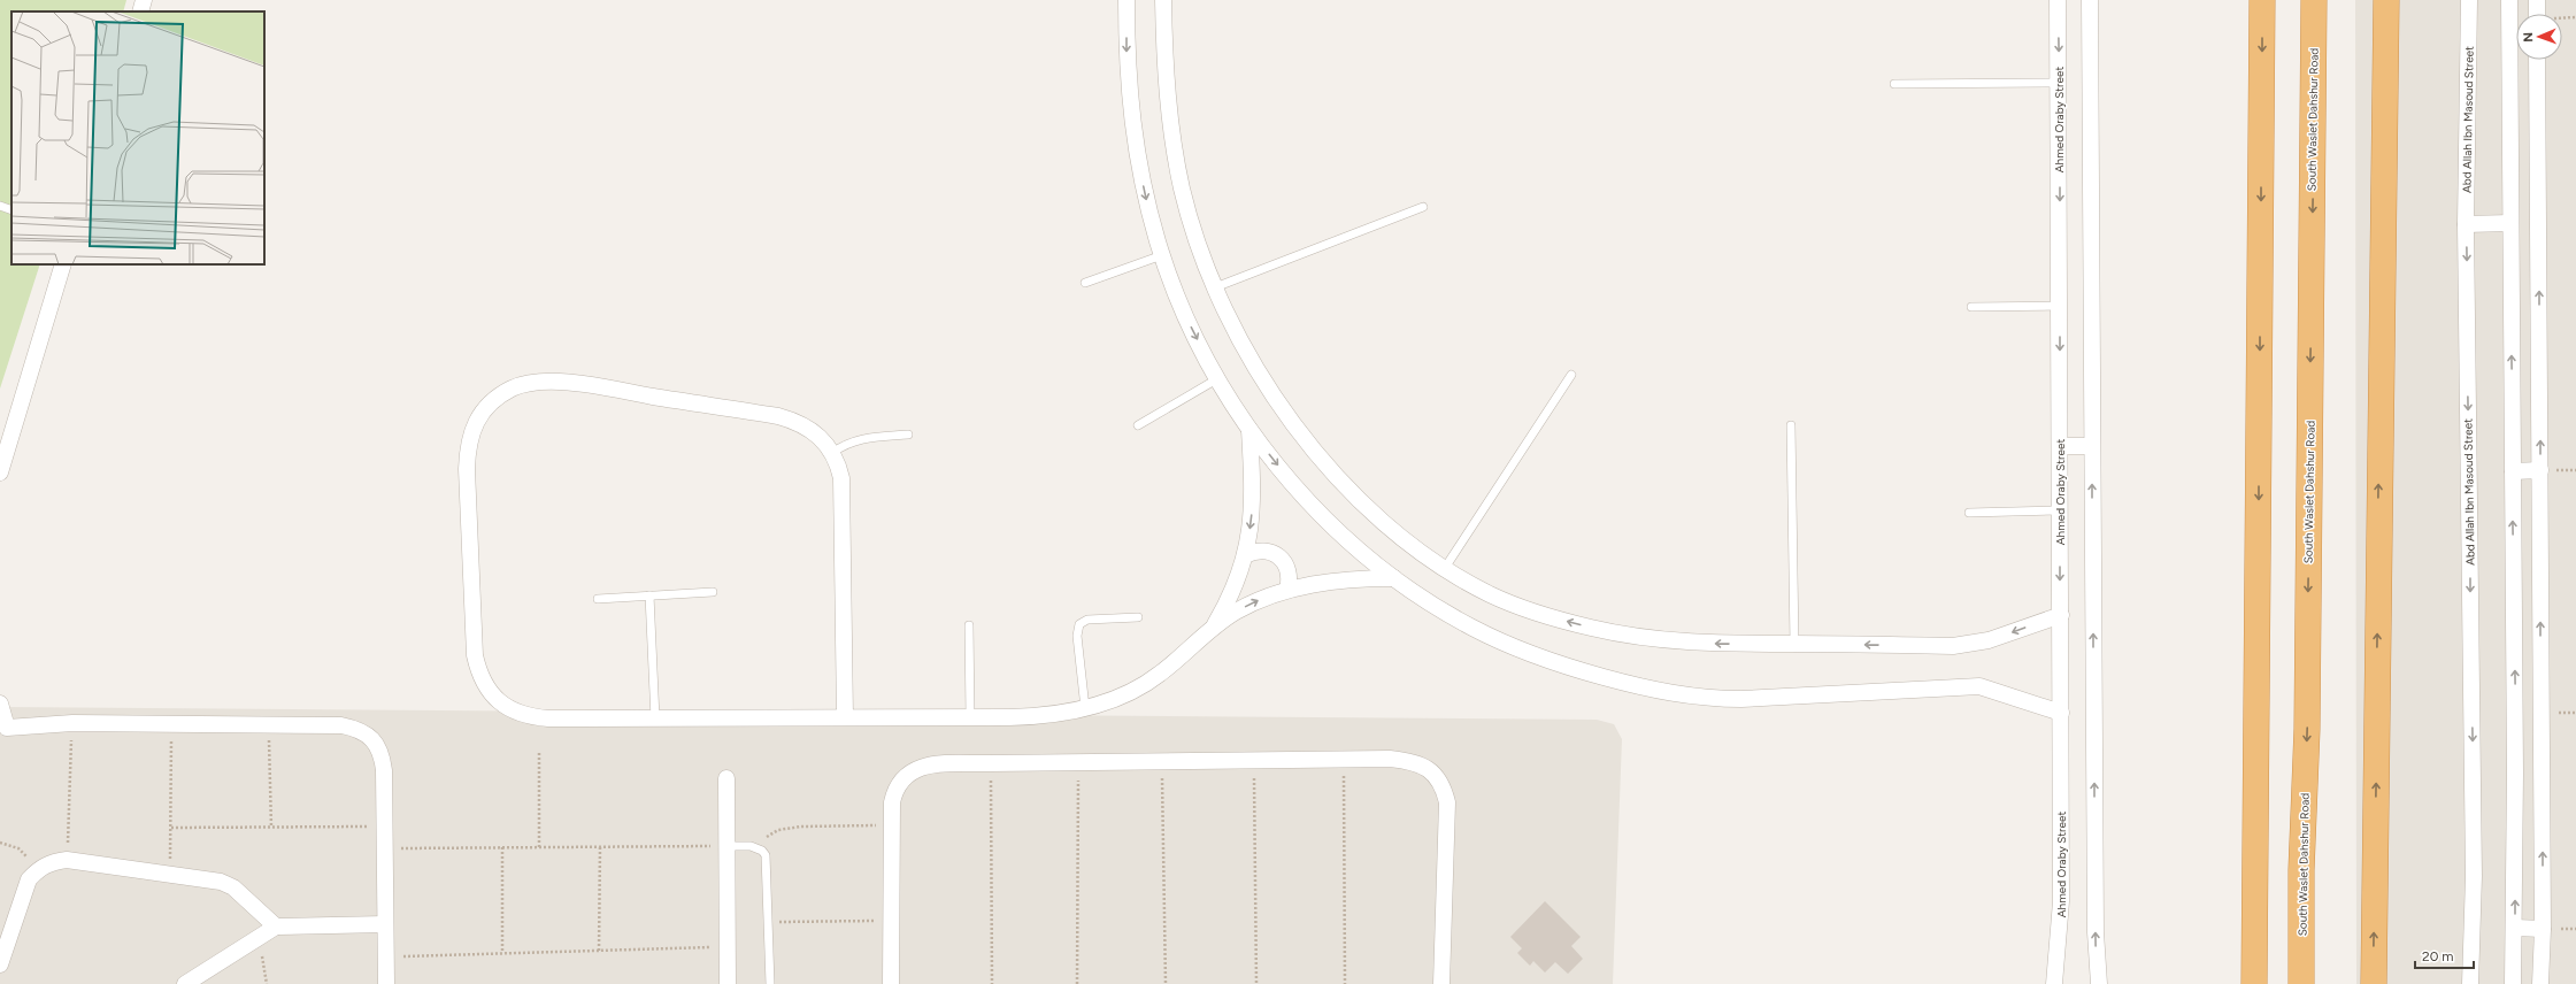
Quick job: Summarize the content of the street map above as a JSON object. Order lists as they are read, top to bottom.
{
  "streets": {
    "highway": ["South Waslet Dahshur Road"],
    "street": ["Ahmed Oraby Street", "Abd Allah Ibn Masoud Street"]
  },
  "scale_bar": "20 m",
  "north": "left"
}
